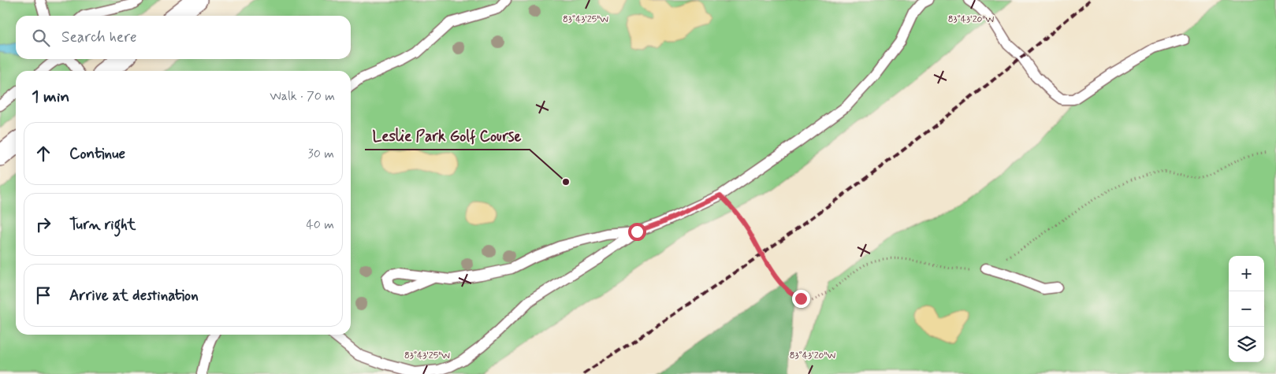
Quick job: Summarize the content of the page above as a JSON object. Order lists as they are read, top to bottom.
{
  "places": ["Leslie Park Golf Course"],
  "page": {
    "search": "Search here",
    "heading": ["1 min", "Walk · 70 m"],
    "list": [
      ["Continue", "30 m"],
      ["Turn right", "40 m"],
      "Arrive at destination"
    ],
    "map_buttons": ["+", "−"]
  },
  "coordinates": ["83°43'25\"W", "83°43'20\"W"]
}
